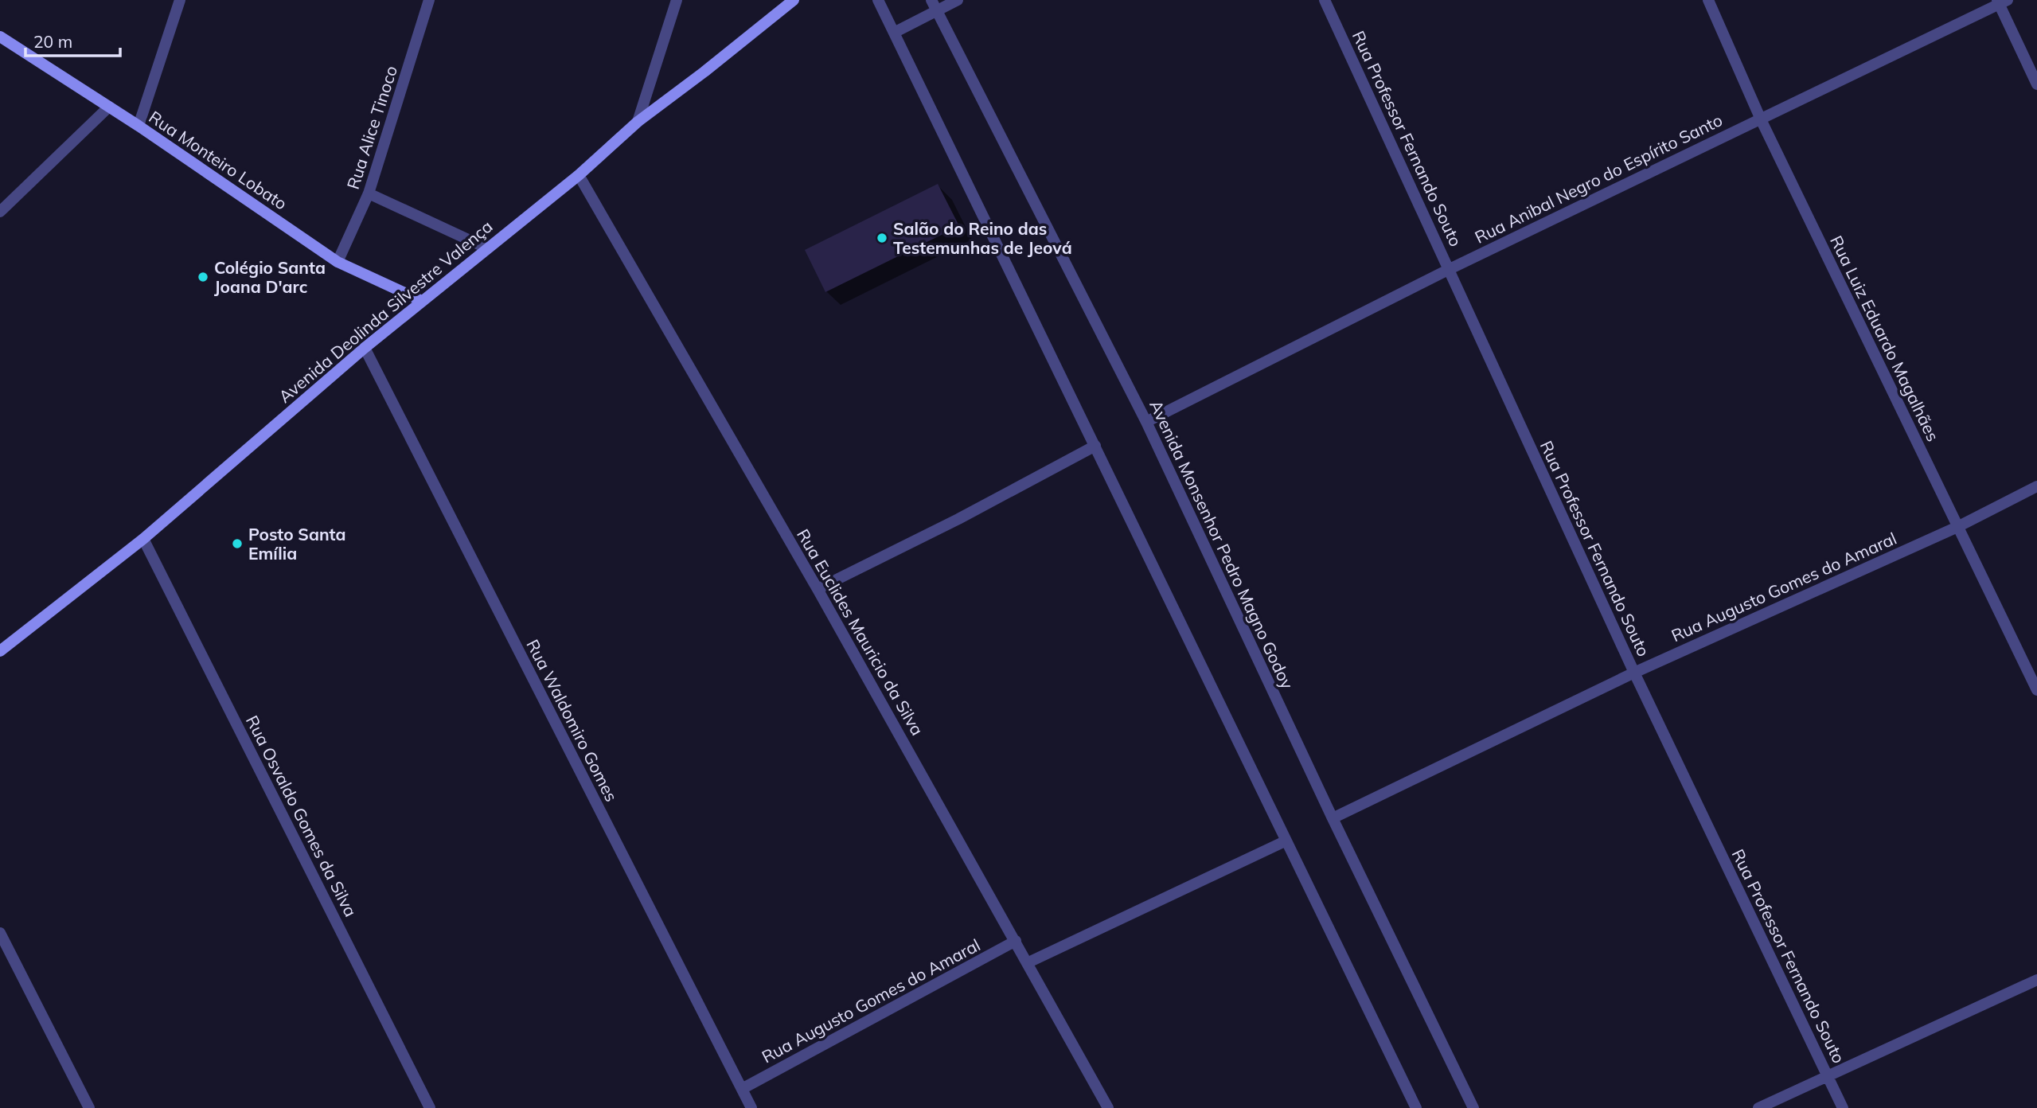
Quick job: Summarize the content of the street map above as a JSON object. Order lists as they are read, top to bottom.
{
  "streets": {
    "street": [
      "Rua Alice Tinoco",
      "Rua Professor Fernando Souto",
      "Rua Monteiro Lobato",
      "Rua Anibal Negro do Espírito Santo",
      "Avenida Deolinda Silvestre Valença",
      "Rua Luiz Eduardo Magalhães",
      "Avenida Monsenhor Pedro Magno Godoy",
      "Rua Augusto Gomes do Amaral",
      "Rua Euclides Mauricio da Silva",
      "Rua Waldomiro Gomes",
      "Rua Osvaldo Gomes da Silva"
    ]
  },
  "crossings": [
    ["Rua Alice Tinoco", "Rua Monteiro Lobato"],
    ["Rua Professor Fernando Souto", "Rua Anibal Negro do Espírito Santo"],
    ["Rua Professor Fernando Souto", "Rua Augusto Gomes do Amaral"],
    ["Rua Monteiro Lobato", "Avenida Deolinda Silvestre Valença"],
    ["Rua Anibal Negro do Espírito Santo", "Rua Luiz Eduardo Magalhães"],
    ["Rua Anibal Negro do Espírito Santo", "Avenida Monsenhor Pedro Magno Godoy"],
    ["Avenida Deolinda Silvestre Valença", "Rua Euclides Mauricio da Silva"],
    ["Avenida Deolinda Silvestre Valença", "Rua Waldomiro Gomes"],
    ["Avenida Deolinda Silvestre Valença", "Rua Osvaldo Gomes da Silva"],
    ["Rua Luiz Eduardo Magalhães", "Rua Augusto Gomes do Amaral"],
    ["Avenida Monsenhor Pedro Magno Godoy", "Rua Augusto Gomes do Amaral"],
    ["Rua Augusto Gomes do Amaral", "Rua Euclides Mauricio da Silva"],
    ["Rua Augusto Gomes do Amaral", "Rua Waldomiro Gomes"]
  ],
  "places": ["Salão do Reino das Testemunhas de Jeová", "Colégio Santa Joana D'arc", "Posto Santa Emília"],
  "scale_bar": "20 m"
}
